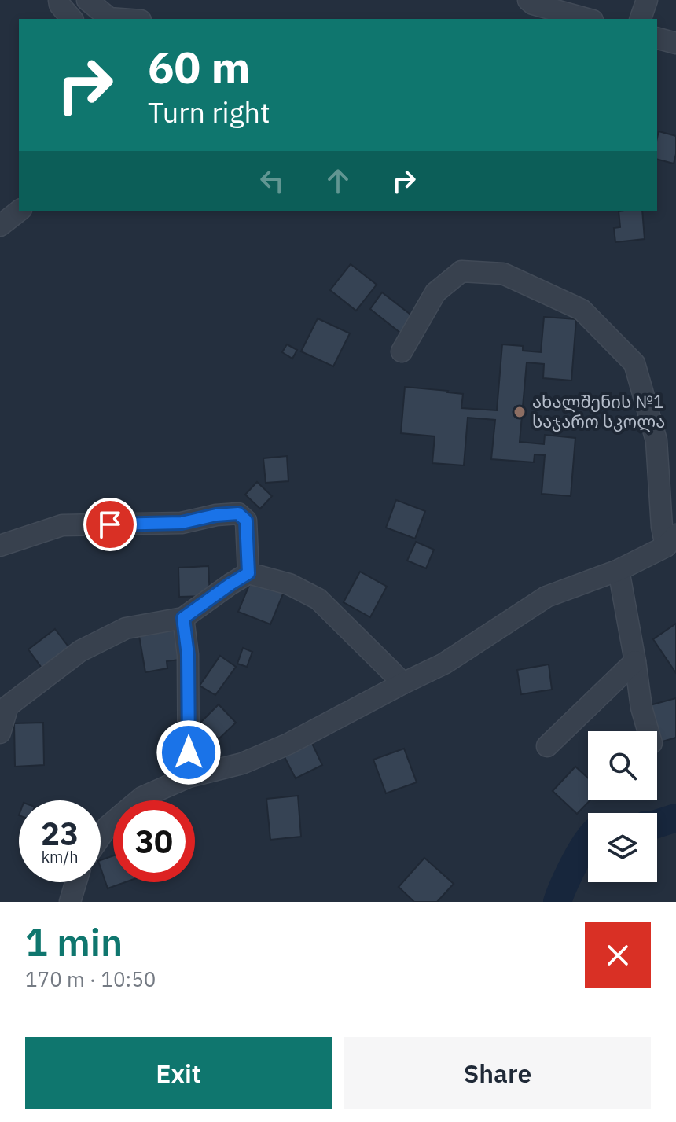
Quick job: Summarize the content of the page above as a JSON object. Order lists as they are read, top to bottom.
{
  "places": ["ახალშენის №1 საჯარო სკოლა"],
  "page": {
    "turn": ["60 m", "Turn right"],
    "speed": "23 km/h",
    "limit": "30",
    "heading": ["1 min", "170 m · 10:50"],
    "buttons": ["Exit", "Share"]
  }
}
